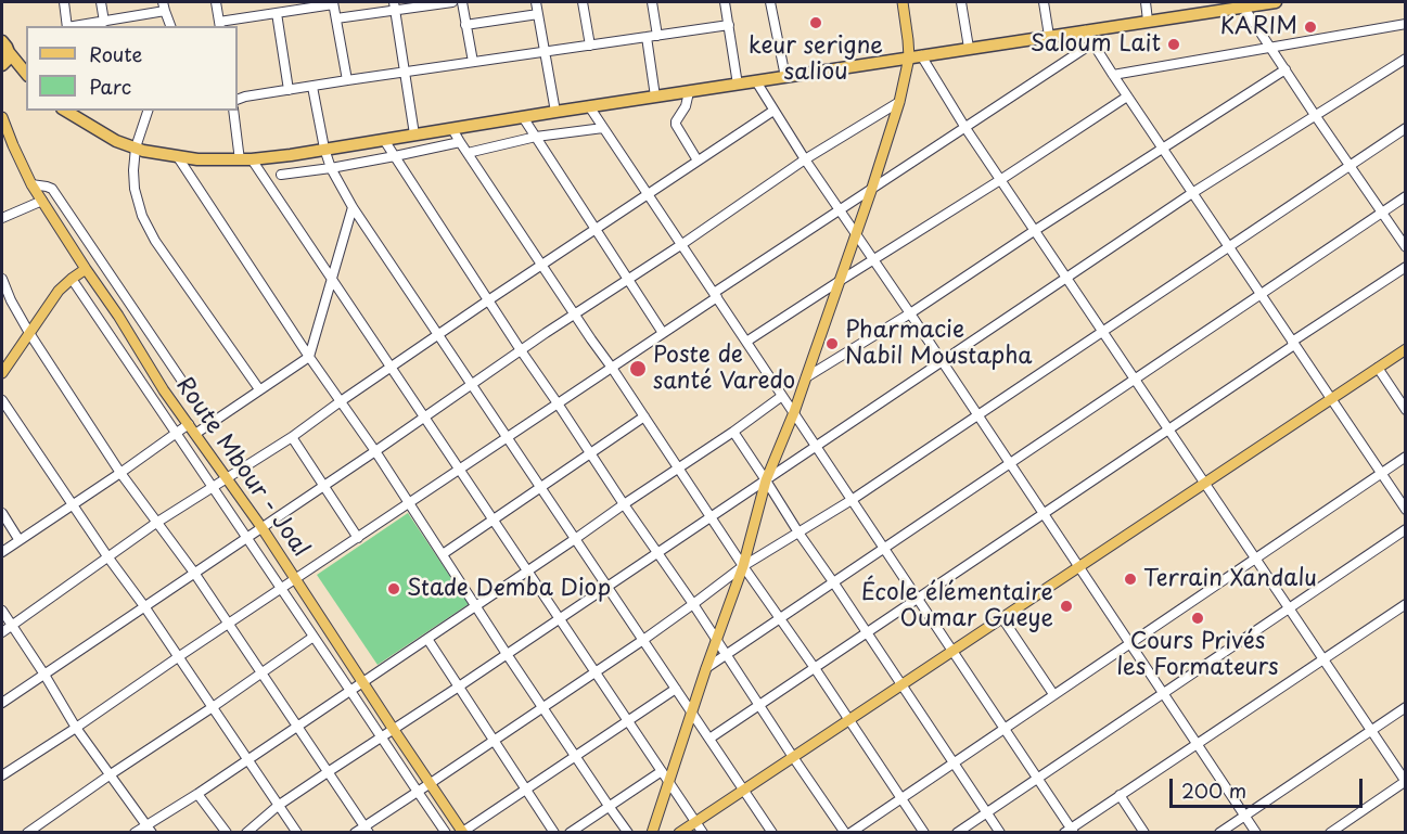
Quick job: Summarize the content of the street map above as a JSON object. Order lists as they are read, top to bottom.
{
  "streets": {
    "main road": ["Route Mbour - Joal"]
  },
  "places": [
    "keur serigne saliou",
    "KARIM",
    "Saloum Lait",
    "Pharmacie Nabil Moustapha",
    "Poste de santé Varedo",
    "Terrain Xandalu",
    "Stade Demba Diop",
    "École élémentaire Oumar Gueye",
    "Cours Privés les Formateurs"
  ],
  "legend": ["Route", "Parc"],
  "scale_bar": "200 m"
}
